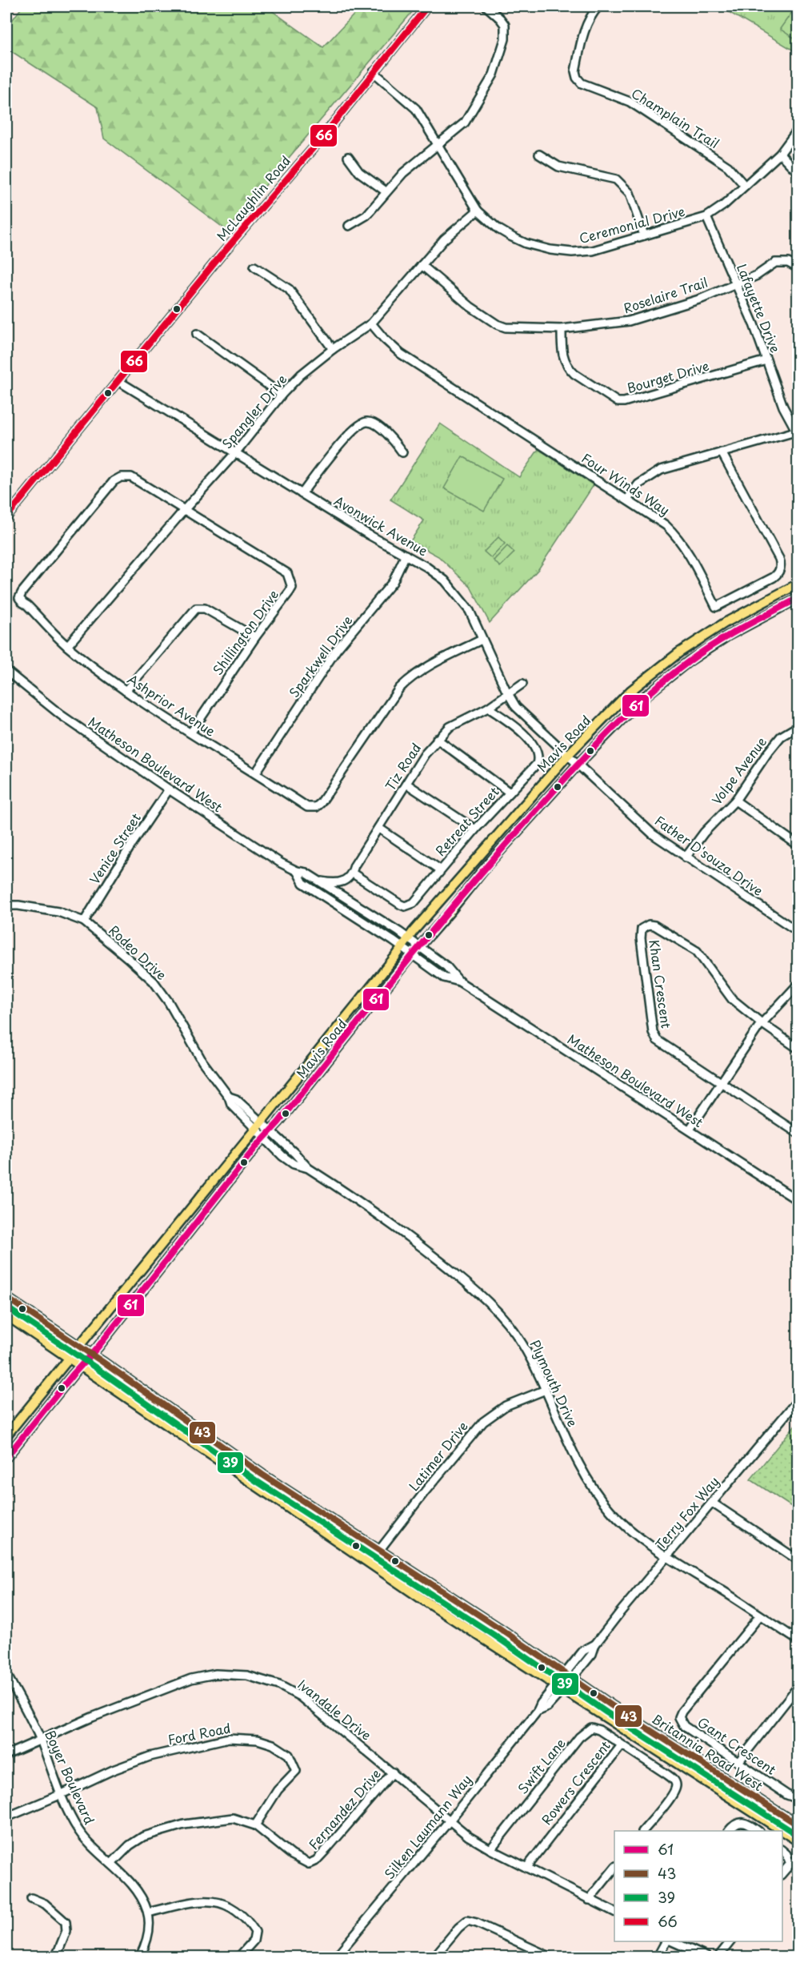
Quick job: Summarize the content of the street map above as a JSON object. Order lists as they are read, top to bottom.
{
  "streets": {
    "main road": ["Mavis Road", "Britannia Road West"],
    "street": [
      "Champlain Trail",
      "McLaughlin Road",
      "Ceremonial Drive",
      "Roselaire Trail",
      "Lafayette Drive",
      "Bourget Drive",
      "Spangler Drive",
      "Four Winds Way",
      "Avonwick Avenue",
      "Shillington Drive",
      "Sparkwell Drive",
      "Ashprior Avenue",
      "Matheson Boulevard West",
      "Tiz Road",
      "Volpe Avenue",
      "Retreat Street",
      "Venice Street",
      "Father D'souza Drive",
      "Rodeo Drive",
      "Khan Crescent",
      "Plymouth Drive",
      "Latimer Drive",
      "Terry Fox Way",
      "Ivandale Drive",
      "Ford Road",
      "Gant Crescent",
      "Swift Lane",
      "Boyer Boulevard",
      "Rowers Crescent",
      "Fernandez Drive",
      "Silken Laumann Way"
    ]
  },
  "crossings": [
    ["Champlain Trail", "Ceremonial Drive"],
    ["McLaughlin Road", "Ceremonial Drive"],
    ["McLaughlin Road", "Avonwick Avenue"],
    ["Ceremonial Drive", "Lafayette Drive"],
    ["Ceremonial Drive", "Spangler Drive"],
    ["Roselaire Trail", "Lafayette Drive"],
    ["Roselaire Trail", "Bourget Drive"],
    ["Roselaire Trail", "Spangler Drive"],
    ["Lafayette Drive", "Bourget Drive"],
    ["Spangler Drive", "Four Winds Way"],
    ["Spangler Drive", "Avonwick Avenue"],
    ["Spangler Drive", "Shillington Drive"],
    ["Spangler Drive", "Ashprior Avenue"],
    ["Avonwick Avenue", "Sparkwell Drive"],
    ["Avonwick Avenue", "Ashprior Avenue"],
    ["Avonwick Avenue", "Mavis Road"],
    ["Avonwick Avenue", "Tiz Road"],
    ["Avonwick Avenue", "Father D'souza Drive"],
    ["Shillington Drive", "Ashprior Avenue"],
    ["Sparkwell Drive", "Ashprior Avenue"],
    ["Mavis Road", "Matheson Boulevard West"],
    ["Mavis Road", "Father D'souza Drive"],
    ["Mavis Road", "Rodeo Drive"],
    ["Mavis Road", "Plymouth Drive"],
    ["Mavis Road", "Britannia Road West"],
    ["Matheson Boulevard West", "Venice Street"],
    ["Tiz Road", "Retreat Street"],
    ["Volpe Avenue", "Father D'souza Drive"],
    ["Venice Street", "Rodeo Drive"],
    ["Rodeo Drive", "Plymouth Drive"],
    ["Plymouth Drive", "Latimer Drive"],
    ["Plymouth Drive", "Terry Fox Way"],
    ["Plymouth Drive", "Gant Crescent"],
    ["Latimer Drive", "Britannia Road West"],
    ["Terry Fox Way", "Britannia Road West"],
    ["Terry Fox Way", "Silken Laumann Way"],
    ["Ivandale Drive", "Swift Lane"],
    ["Ivandale Drive", "Boyer Boulevard"],
    ["Ivandale Drive", "Rowers Crescent"],
    ["Ivandale Drive", "Fernandez Drive"],
    ["Ivandale Drive", "Silken Laumann Way"],
    ["Ford Road", "Boyer Boulevard"],
    ["Ford Road", "Fernandez Drive"],
    ["Britannia Road West", "Silken Laumann Way"],
    ["Swift Lane", "Rowers Crescent"],
    ["Boyer Boulevard", "Fernandez Drive"]
  ],
  "lines": [
    "transit line 66",
    "transit line 61",
    "transit line 43",
    "transit line 39"
  ],
  "legend": [
    "61",
    "43",
    "39",
    "66"
  ]
}
